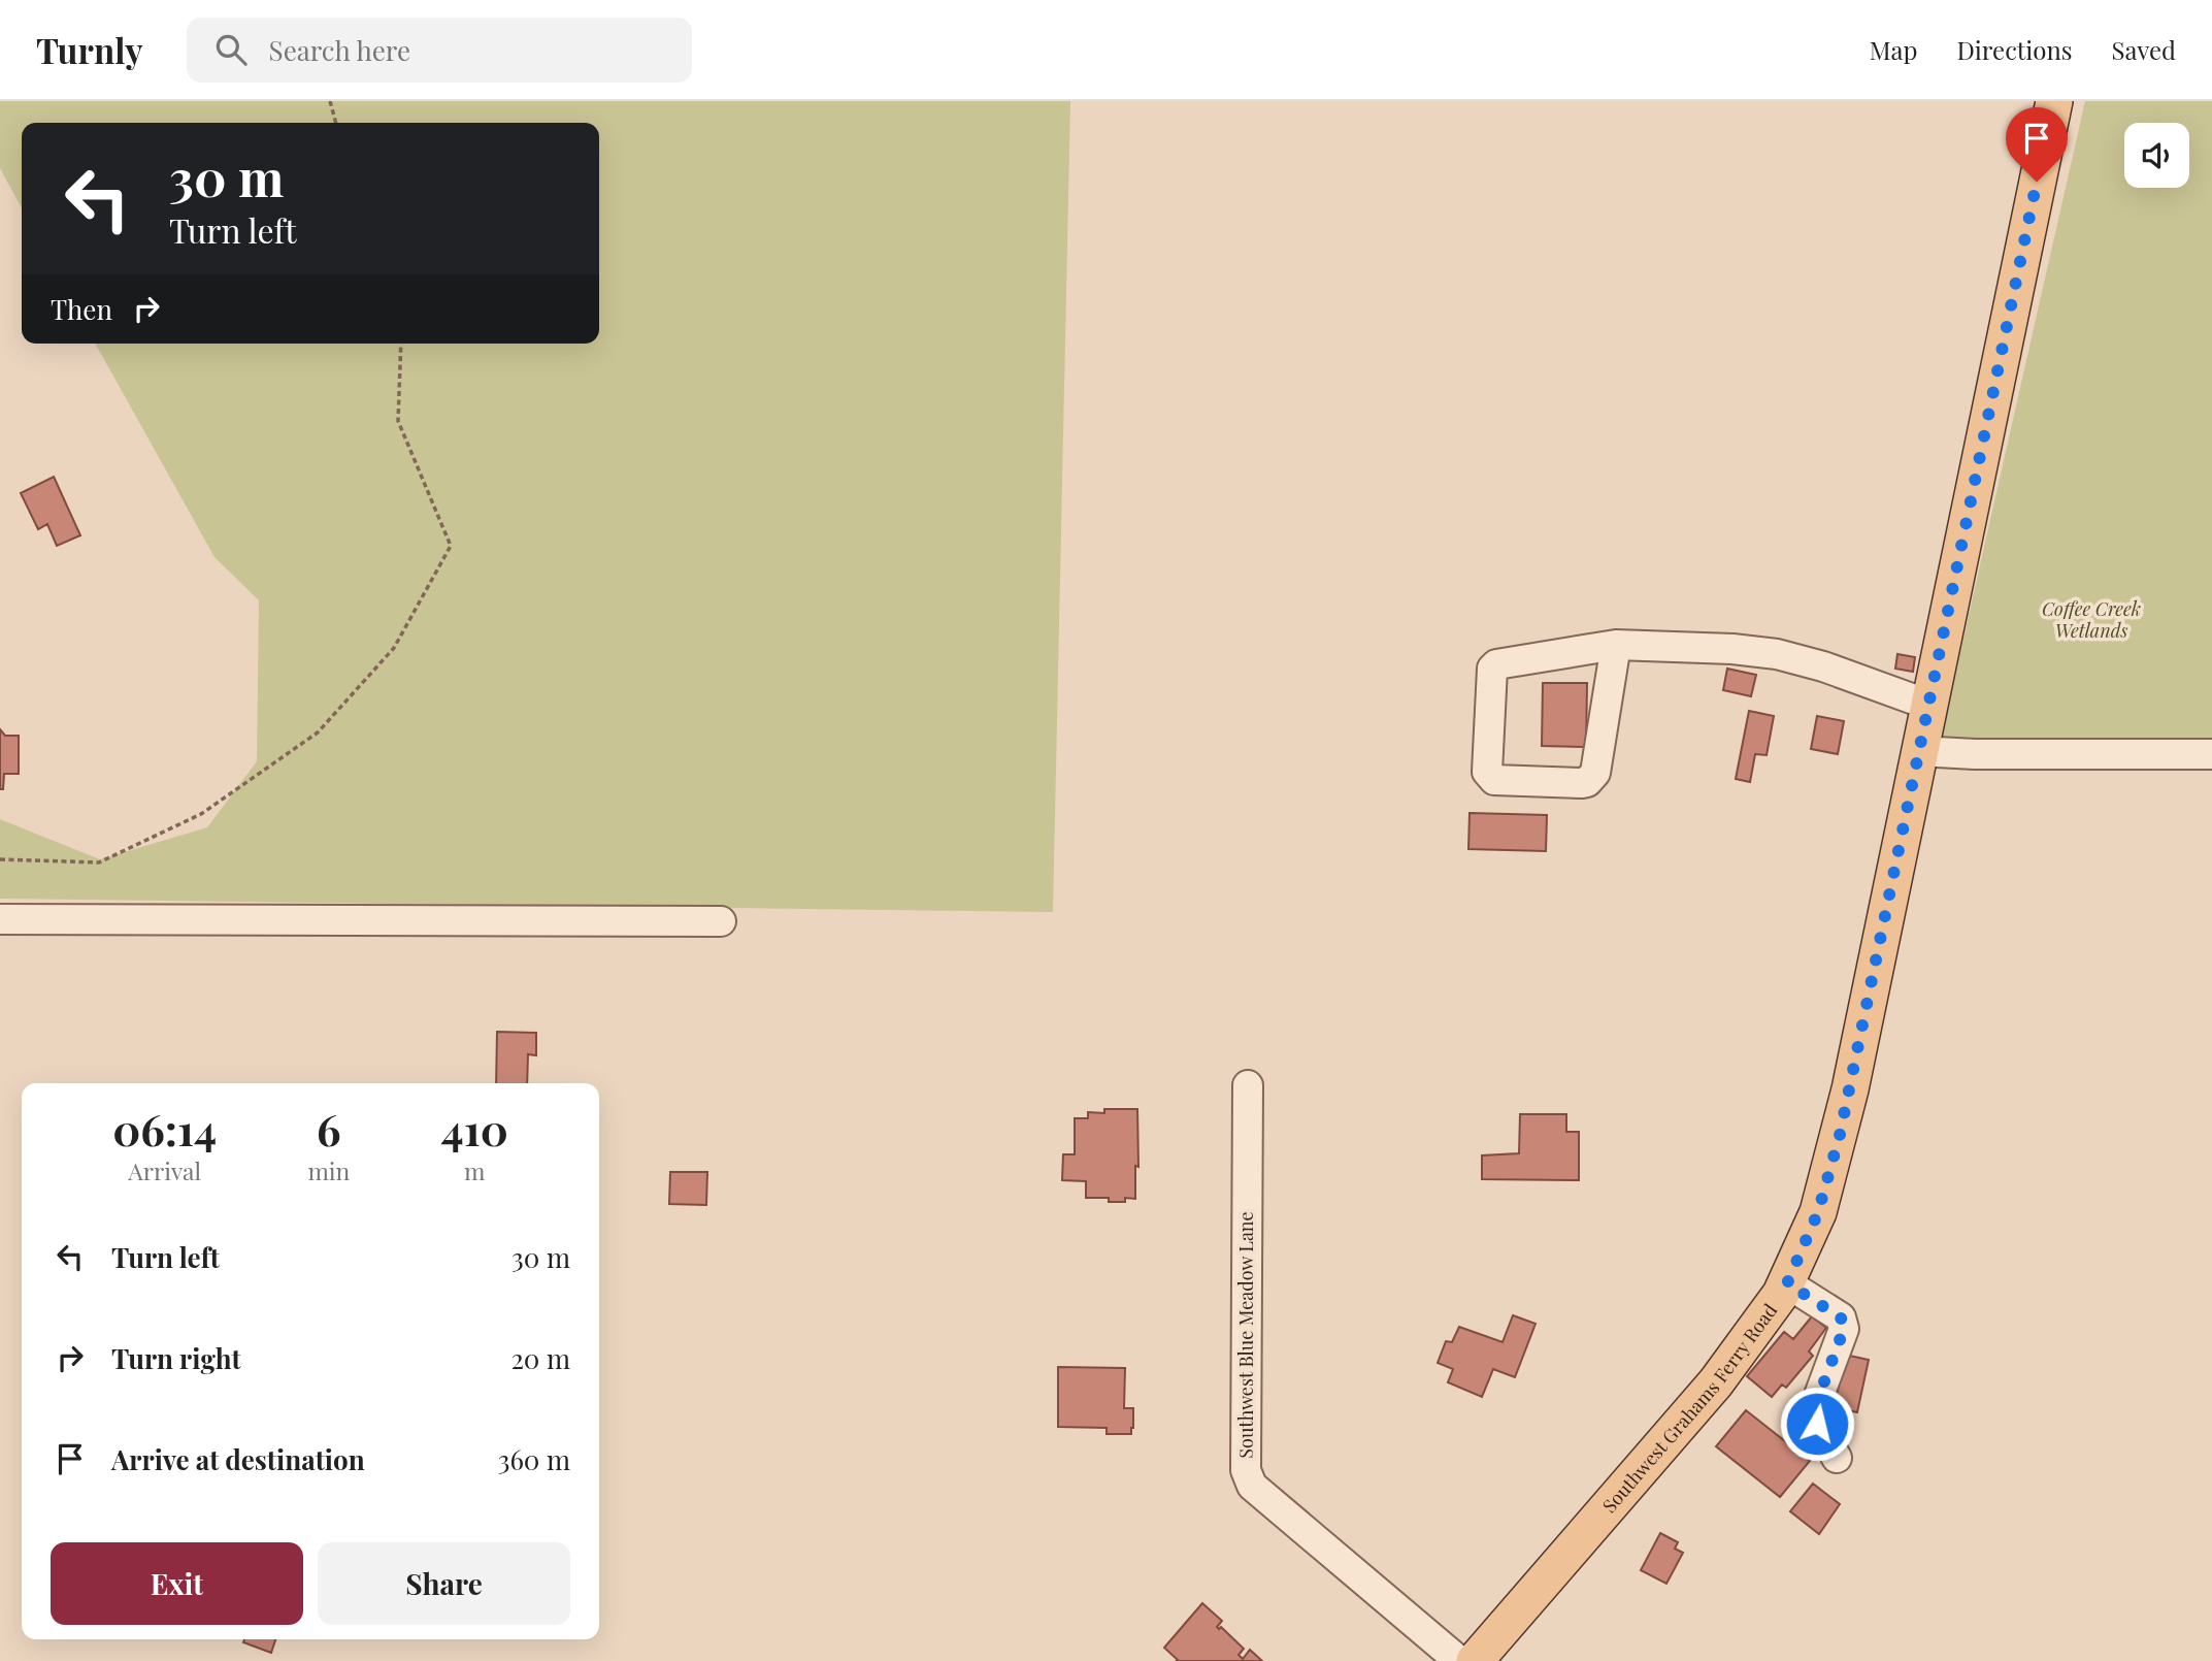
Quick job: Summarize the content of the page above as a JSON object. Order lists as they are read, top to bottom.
{
  "streets": {
    "main road": ["Southwest Grahams Ferry Road"],
    "street": ["Southwest Blue Meadow Lane"]
  },
  "parks": ["Coffee Creek Wetlands"],
  "page": {
    "header": "Turnly",
    "search": "Search here",
    "nav": ["Map", "Directions", "Saved"],
    "turn": ["30 m", "Turn left"],
    "then": "Then",
    "eta": [
      "06:14",
      "Arrival",
      "6",
      "min",
      "410",
      "m"
    ],
    "list": [
      {
        "name": "Turn left",
        "value": "30 m"
      },
      {
        "name": "Turn right",
        "value": "20 m"
      },
      {
        "name": "Arrive at destination",
        "value": "360 m"
      }
    ],
    "buttons": ["Exit", "Share"]
  }
}
